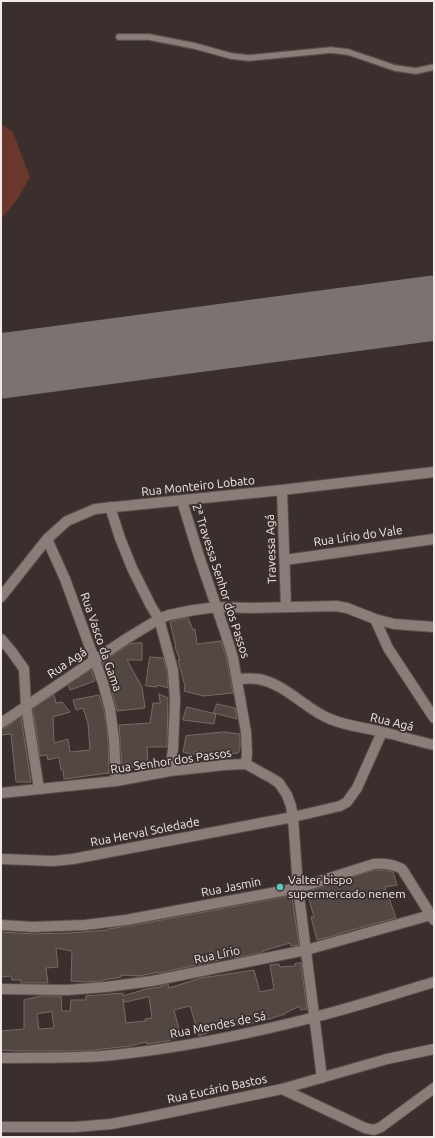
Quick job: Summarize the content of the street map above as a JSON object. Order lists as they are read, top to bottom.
{
  "streets": {
    "street": [
      "Rua Monteiro Lobato",
      "Rua Lírio do Vale",
      "Travessa Agá",
      "2ª Travessa Senhor dos Passos",
      "Rua Vasco da Gama",
      "Rua Agá",
      "Rua Senhor dos Passos",
      "Rua Herval Soledade",
      "Rua Jasmin",
      "Rua Lírio",
      "Rua Mendes de Sá",
      "Rua Eucário Bastos"
    ]
  },
  "crossings": [
    ["Rua Monteiro Lobato", "Travessa Agá"],
    ["Rua Monteiro Lobato", "2ª Travessa Senhor dos Passos"],
    ["Rua Monteiro Lobato", "Rua Vasco da Gama"],
    ["Rua Lírio do Vale", "Travessa Agá"],
    ["Travessa Agá", "Rua Agá"],
    ["2ª Travessa Senhor dos Passos", "Rua Agá"],
    ["2ª Travessa Senhor dos Passos", "Rua Senhor dos Passos"],
    ["Rua Vasco da Gama", "Rua Agá"],
    ["Rua Vasco da Gama", "Rua Senhor dos Passos"],
    ["Rua Agá", "Rua Herval Soledade"],
    ["Rua Senhor dos Passos", "Rua Herval Soledade"],
    ["Rua Senhor dos Passos", "Rua Jasmin"],
    ["Rua Senhor dos Passos", "Rua Lírio"],
    ["Rua Senhor dos Passos", "Rua Mendes de Sá"],
    ["Rua Senhor dos Passos", "Rua Eucário Bastos"],
    ["Rua Jasmin", "Rua Lírio"]
  ],
  "places": ["Valter bispo supermercado nenem"]
}
